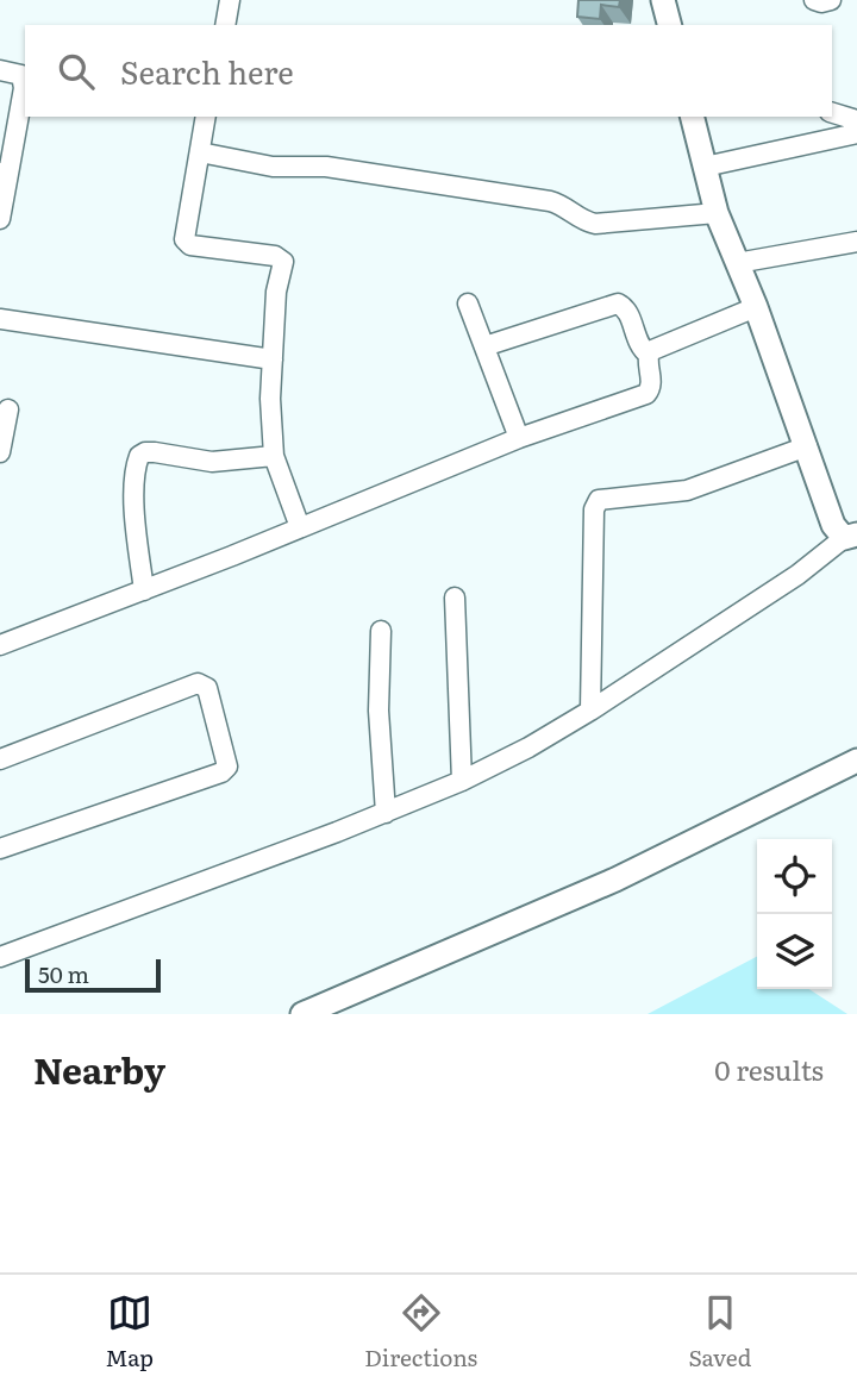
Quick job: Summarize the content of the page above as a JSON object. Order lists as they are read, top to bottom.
{
  "scale_bar": "50 m",
  "page": {
    "search": "Search here",
    "scale": "50 m",
    "heading": ["Nearby", "0 results"],
    "nav": ["Map", "Directions", "Saved"]
  }
}
